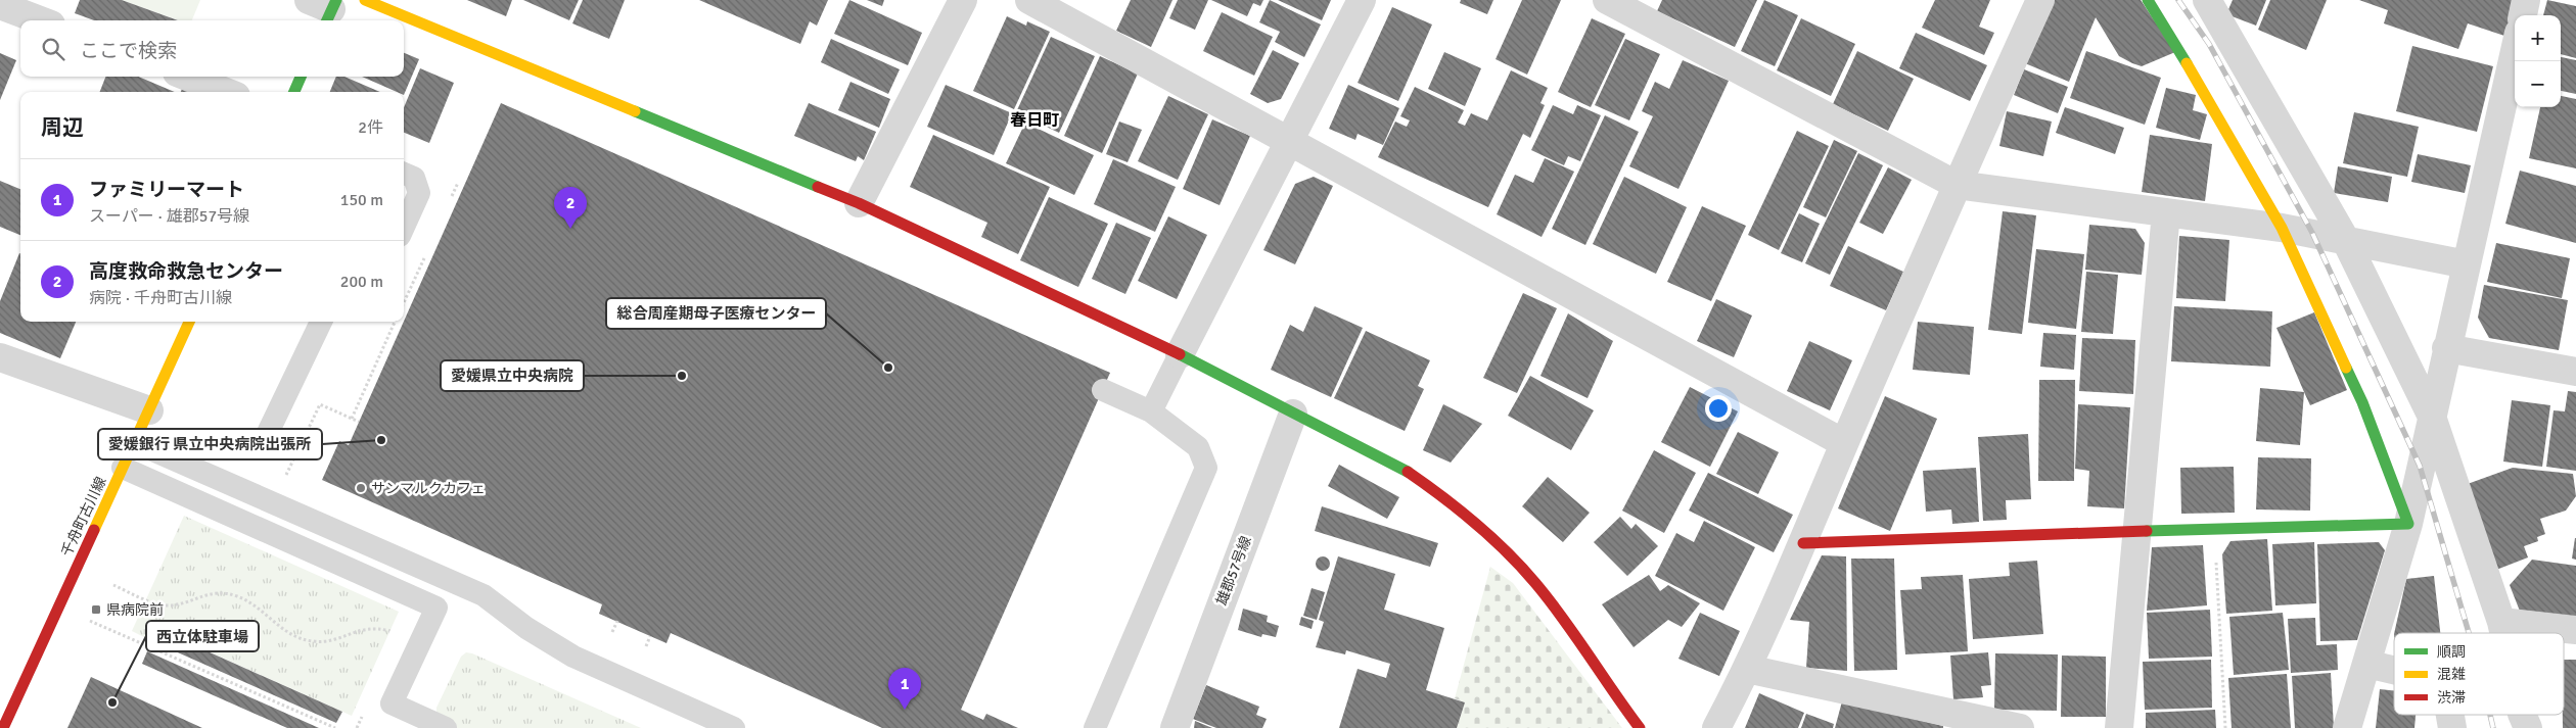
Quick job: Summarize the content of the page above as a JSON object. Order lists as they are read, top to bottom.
{
  "streets": {
    "street": ["千舟町古川線", "雄郡57号線"]
  },
  "districts": ["春日町"],
  "places": {
    "other": [
      "総合周産期母子医療センター",
      "愛媛県立中央病院",
      "愛媛銀行 県立中央病院出張所",
      "サンマルクカフェ",
      "西立体駐車場"
    ],
    "transit": ["県病院前"]
  },
  "legend": ["順調", "混雑", "渋滞"],
  "page": {
    "map_buttons": ["+", "−"],
    "search": "ここで検索",
    "heading": ["周辺", "2件"],
    "list": [
      {
        "mark": "1",
        "name": "ファミリーマート",
        "note": "スーパー · 雄郡57号線",
        "value": "150 m"
      },
      {
        "mark": "2",
        "name": "高度救命救急センター",
        "note": "病院 · 千舟町古川線",
        "value": "200 m"
      }
    ],
    "pins": ["2", "1"]
  }
}
